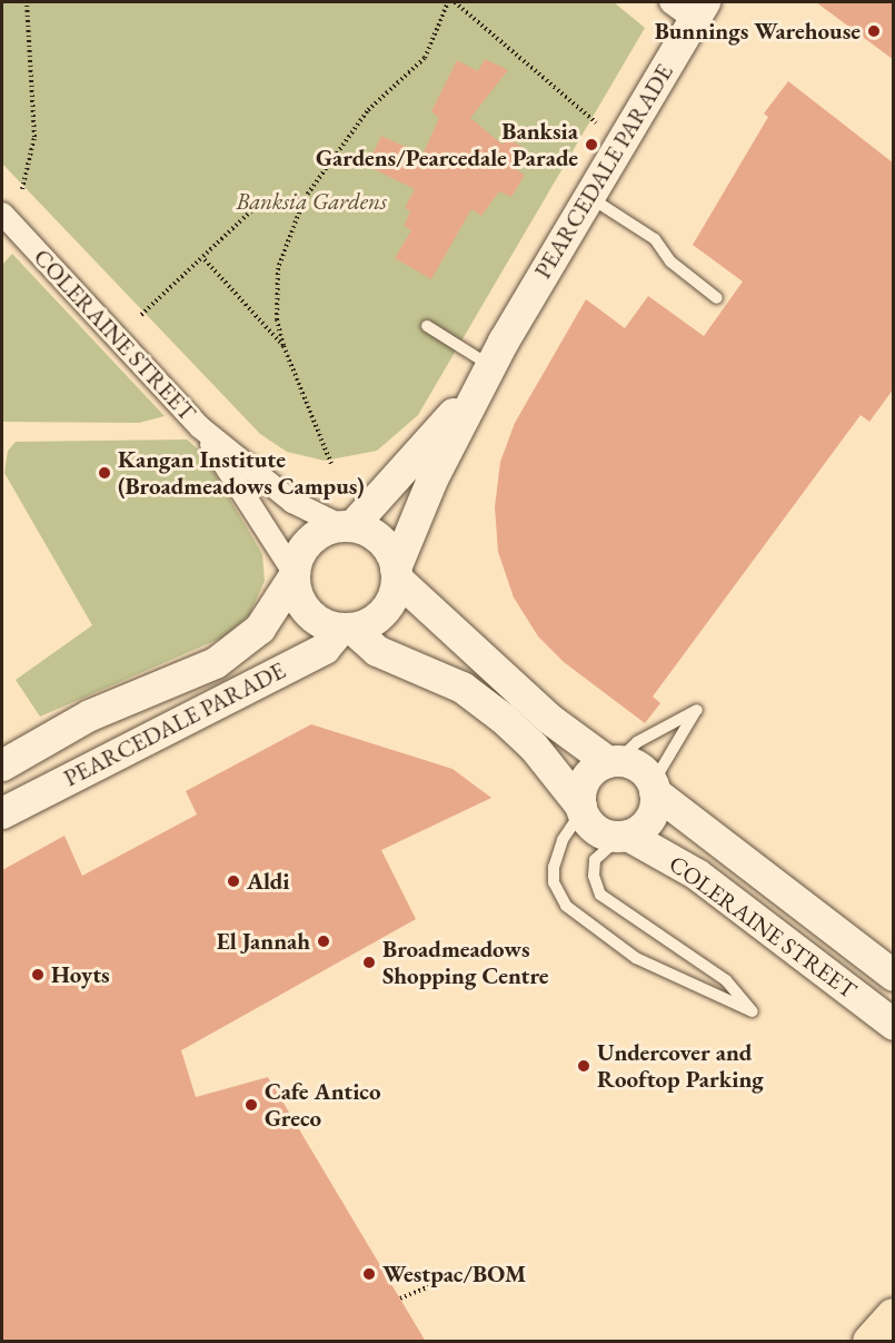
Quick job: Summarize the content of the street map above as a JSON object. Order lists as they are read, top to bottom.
{
  "streets": {
    "street": ["PEARCEDALE PARADE", "COLERAINE STREET"]
  },
  "crossings": [
    ["PEARCEDALE PARADE", "COLERAINE STREET"]
  ],
  "parks": ["Banksia Gardens"],
  "places": [
    "Bunnings Warehouse",
    "Banksia Gardens/Pearcedale Parade",
    "Kangan Institute (Broadmeadows Campus)",
    "Aldi",
    "El Jannah",
    "Broadmeadows Shopping Centre",
    "Hoyts",
    "Undercover and Rooftop Parking",
    "Cafe Antico Greco",
    "Westpac/BOM"
  ]
}
